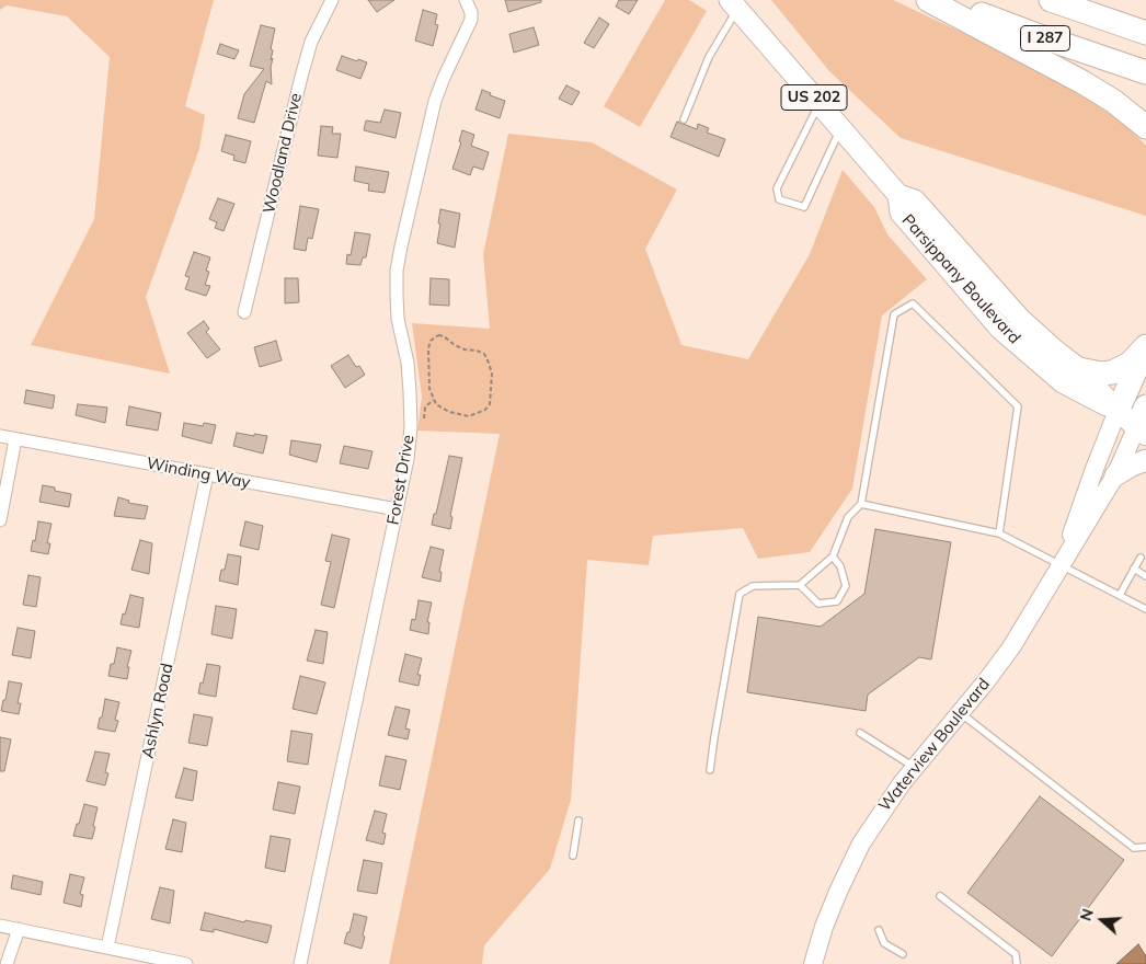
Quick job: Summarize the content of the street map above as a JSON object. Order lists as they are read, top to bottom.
{
  "streets": {
    "highway": ["I 287"],
    "main road": ["US 202", "Parsippany Boulevard"],
    "street": [
      "Woodland Drive",
      "Winding Way",
      "Forest Drive",
      "Ashlyn Road",
      "Waterview Boulevard"
    ]
  },
  "crossings": [
    ["Parsippany Boulevard", "Waterview Boulevard"],
    ["Winding Way", "Forest Drive"],
    ["Winding Way", "Ashlyn Road"]
  ],
  "north": "left"
}
